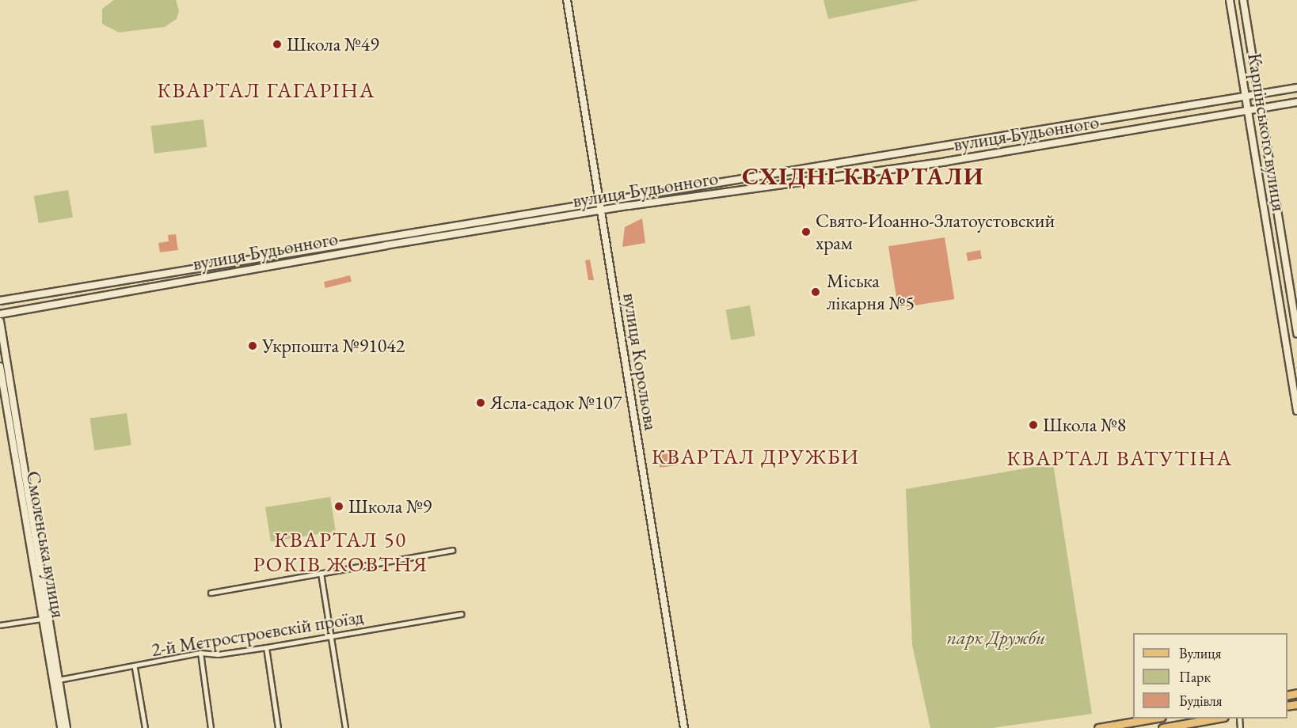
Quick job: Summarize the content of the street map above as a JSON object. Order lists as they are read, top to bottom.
{
  "streets": {
    "main road": [
      "Карпінського вулиця",
      "вулиця Будьонного",
      "вулиця Корольова",
      "Смоленська вулиця"
    ],
    "street": ["2-й Мєтростроєвскій проїзд"]
  },
  "crossings": [
    ["Карпінського вулиця", "вулиця Будьонного"],
    ["вулиця Будьонного", "вулиця Корольова"],
    ["Смоленська вулиця", "2-й Мєтростроєвскій проїзд"]
  ],
  "districts": [
    "КВАРТАЛ ГАГАРІНА",
    "СХІДНІ КВАРТАЛИ",
    "КВАРТАЛ ДРУЖБИ",
    "КВАРТАЛ ВАТУТІНА",
    "КВАРТАЛ 50 РОКІВ ЖОВТНЯ"
  ],
  "parks": ["парк Дружби"],
  "places": [
    "Школа №49",
    "Свято-Иоанно-Златоустовский храм",
    "Міська лікарня №5",
    "Укрпошта №91042",
    "Ясла-садок №107",
    "Школа №8",
    "Школа №9"
  ],
  "legend": ["Вулиця", "Парк", "Будівля"]
}
